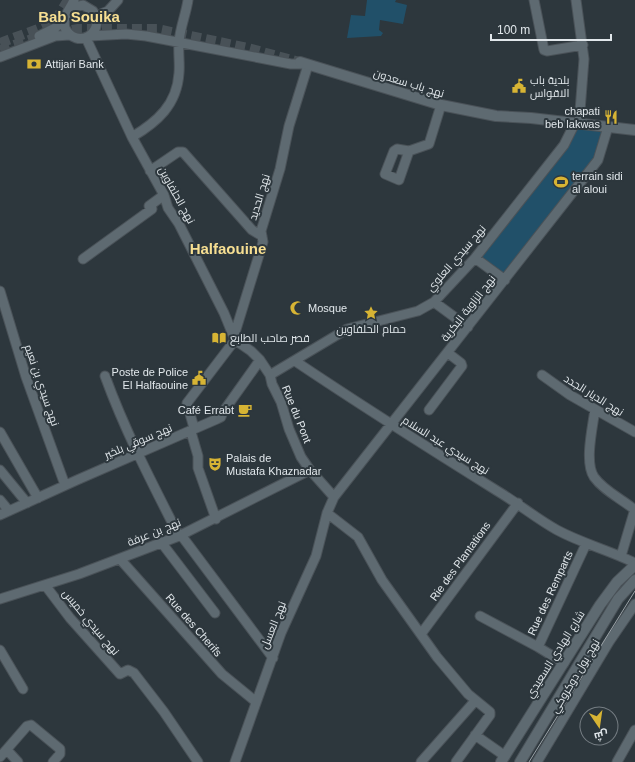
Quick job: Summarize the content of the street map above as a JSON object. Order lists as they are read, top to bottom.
{
  "streets": {
    "main road": ["نهج باب سعدون", "شارع الهادي السعيدي"],
    "street": [
      "نهج الحلفاوين",
      "نهج الحديد",
      "نهج سيدي العلوي",
      "نهج الزاوية البكرية",
      "نهج سيدي بن نعيم",
      "نهج الديار الجدد",
      "Rue du Pont",
      "نهج سوقي بلخير",
      "نهج سيدي عبد السلام",
      "نهج بن عرفة",
      "Rie des Plantations",
      "Rue des Remparts",
      "نهج سيدي خميس",
      "Rue des Cherifs",
      "نهج العسل",
      "نهج بول دوكروكي"
    ]
  },
  "crossings": [
    ["نهج باب سعدون", "نهج الحلفاوين"],
    ["نهج باب سعدون", "نهج الحديد"],
    ["نهج باب سعدون", "نهج سيدي العلوي"],
    ["نهج باب سعدون", "نهج الزاوية البكرية"],
    ["نهج الحلفاوين", "نهج الحديد"],
    ["نهج الحديد", "نهج سوقي بلخير"],
    ["نهج سيدي العلوي", "Rue du Pont"],
    ["نهج سيدي العلوي", "نهج سيدي عبد السلام"],
    ["نهج الزاوية البكرية", "Rue du Pont"],
    ["نهج الزاوية البكرية", "نهج سيدي عبد السلام"],
    ["نهج الزاوية البكرية", "نهج العسل"],
    ["نهج سيدي بن نعيم", "نهج سوقي بلخير"],
    ["Rue du Pont", "نهج بن عرفة"],
    ["Rue du Pont", "نهج العسل"],
    ["نهج سيدي عبد السلام", "Rie des Plantations"],
    ["نهج سيدي عبد السلام", "Rue des Remparts"],
    ["نهج سيدي عبد السلام", "شارع الهادي السعيدي"],
    ["نهج بن عرفة", "نهج سيدي خميس"],
    ["نهج بن عرفة", "Rue des Cherifs"],
    ["Rue des Remparts", "شارع الهادي السعيدي"],
    ["Rue des Cherifs", "نهج العسل"]
  ],
  "districts": ["Bab Souika", "Halfaouine"],
  "places": {
    "bank": ["Attijari Bank"],
    "public building": ["بلدية باب الاقواس", "Poste de Police El Halfaouine"],
    "restaurant": ["chapati beb lakwas"],
    "sports": ["terrain sidi al aloui"],
    "mosque": ["Mosque"],
    "place": ["حمام الحلفاوين"],
    "library": ["قصر صاحب الطابع"],
    "cafe": ["Café Errabt"],
    "theatre": ["Palais de Mustafa Khaznadar"]
  },
  "scale_bar": "100 m",
  "north": "bottom"
}
